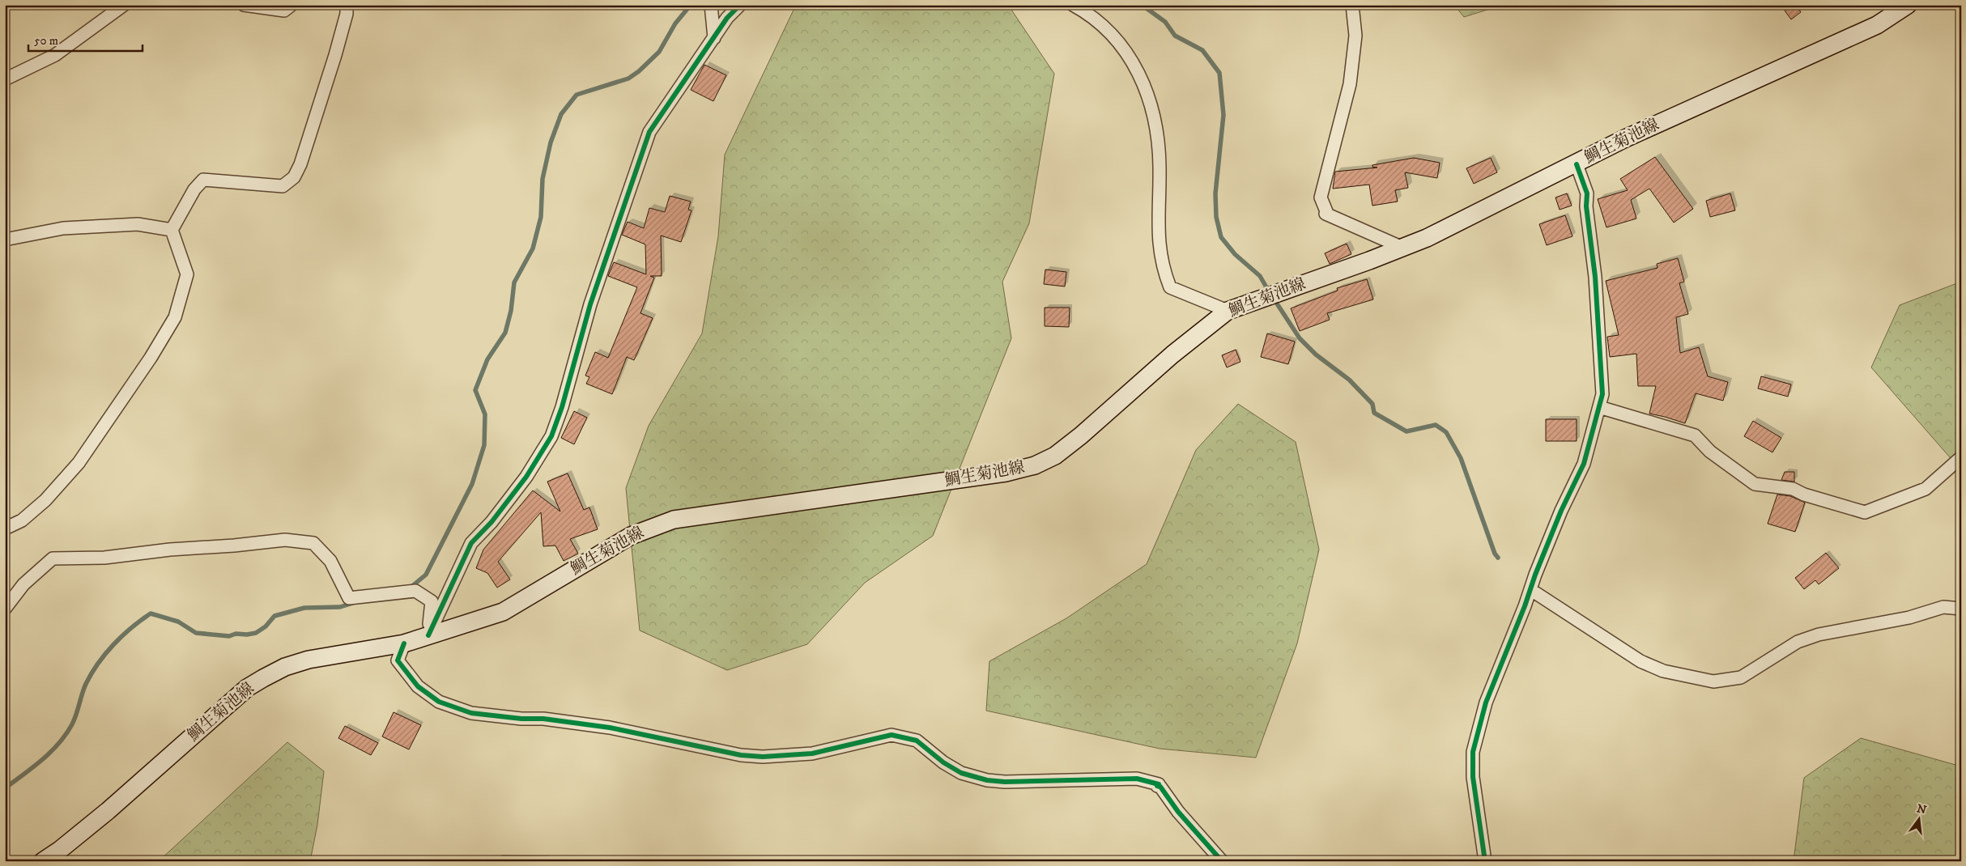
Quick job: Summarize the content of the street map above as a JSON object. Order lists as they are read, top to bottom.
{
  "streets": {
    "main road": ["鯛生菊池線"]
  },
  "scale_bar": "50 m",
  "north": "top"
}
